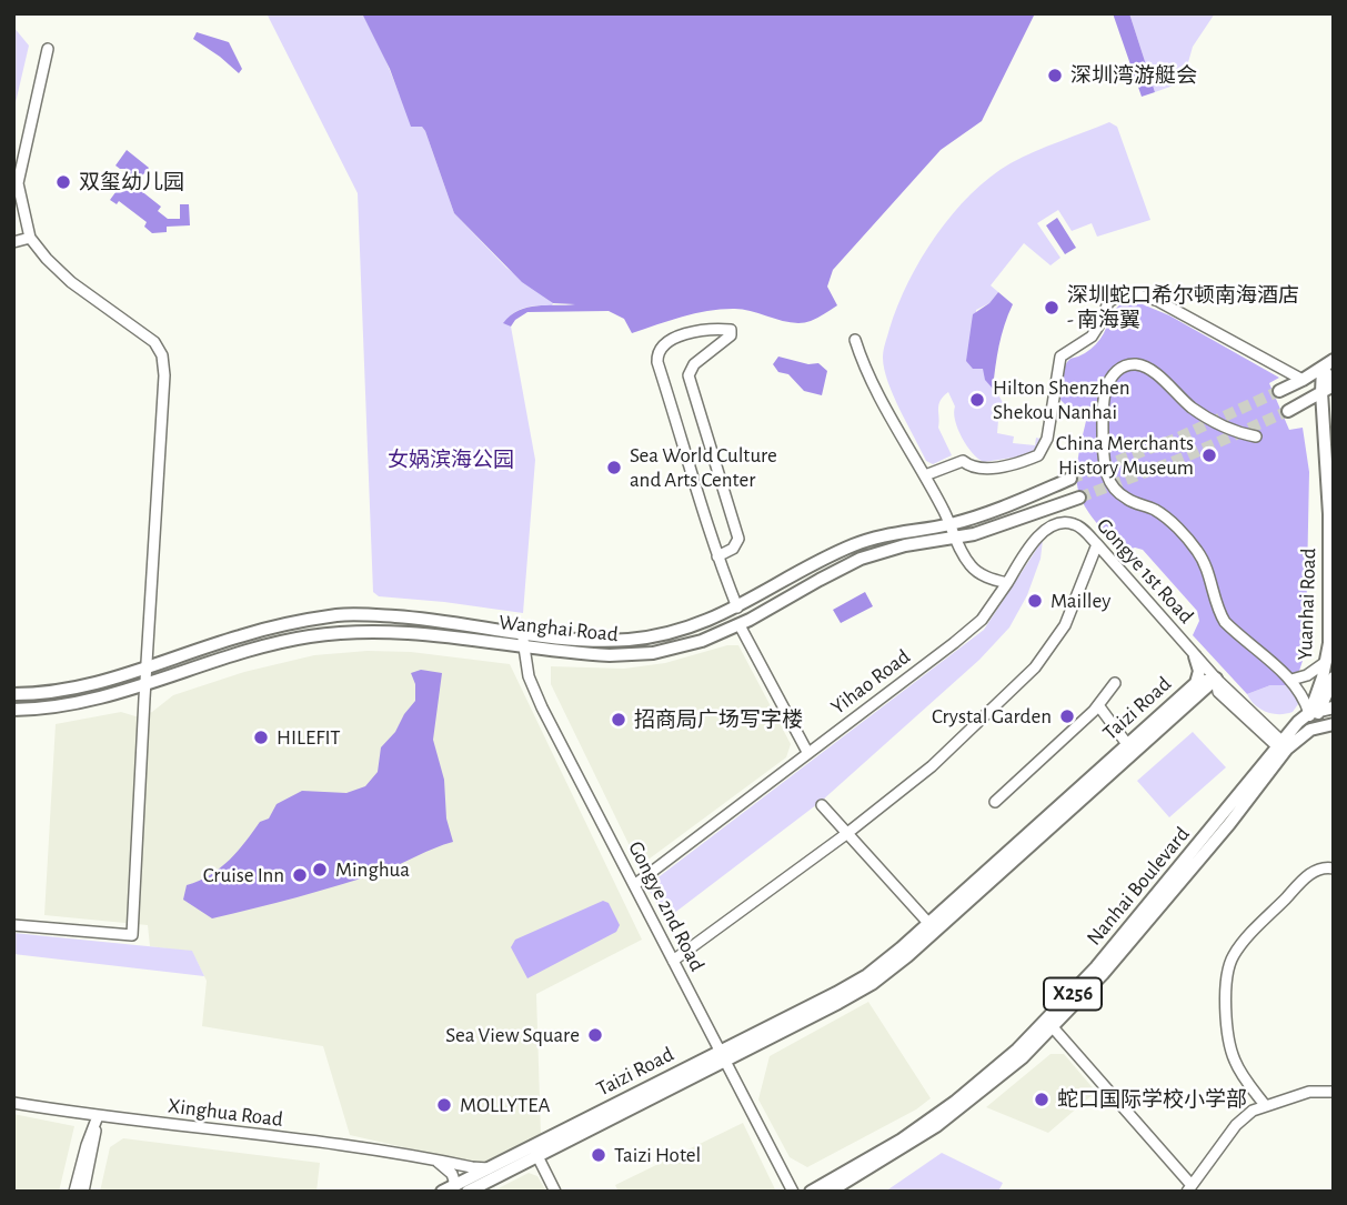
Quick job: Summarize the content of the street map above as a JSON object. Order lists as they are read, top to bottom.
{
  "streets": {
    "main road": [
      "Yuanhai Road",
      "Wanghai Road",
      "Taizi Road",
      "Nanhai Boulevard",
      "X256"
    ],
    "street": [
      "Gongye 1st Road",
      "Yihao Road",
      "Gongye 2nd Road",
      "Xinghua Road"
    ]
  },
  "crossings": [
    ["Gongye 1st Road", "Yihao Road"],
    ["Gongye 1st Road", "Nanhai Boulevard"],
    ["Yuanhai Road", "Nanhai Boulevard"],
    ["Wanghai Road", "Gongye 2nd Road"],
    ["Yihao Road", "Gongye 2nd Road"],
    ["Taizi Road", "Gongye 2nd Road"],
    ["Taizi Road", "Xinghua Road"]
  ],
  "parks": ["女娲滨海公园"],
  "places": [
    "深圳湾游艇会",
    "双玺幼儿园",
    "深圳蛇口希尔顿南海酒店 - 南海翼",
    "Hilton Shenzhen Shekou Nanhai",
    "China Merchants History Museum",
    "Sea World Culture and Arts Center",
    "Mailley",
    "Crystal Garden",
    "招商局广场写字楼",
    "HILEFIT",
    "Minghua",
    "Cruise Inn",
    "Sea View Square",
    "蛇口国际学校小学部",
    "MOLLYTEA",
    "Taizi Hotel"
  ]
}
